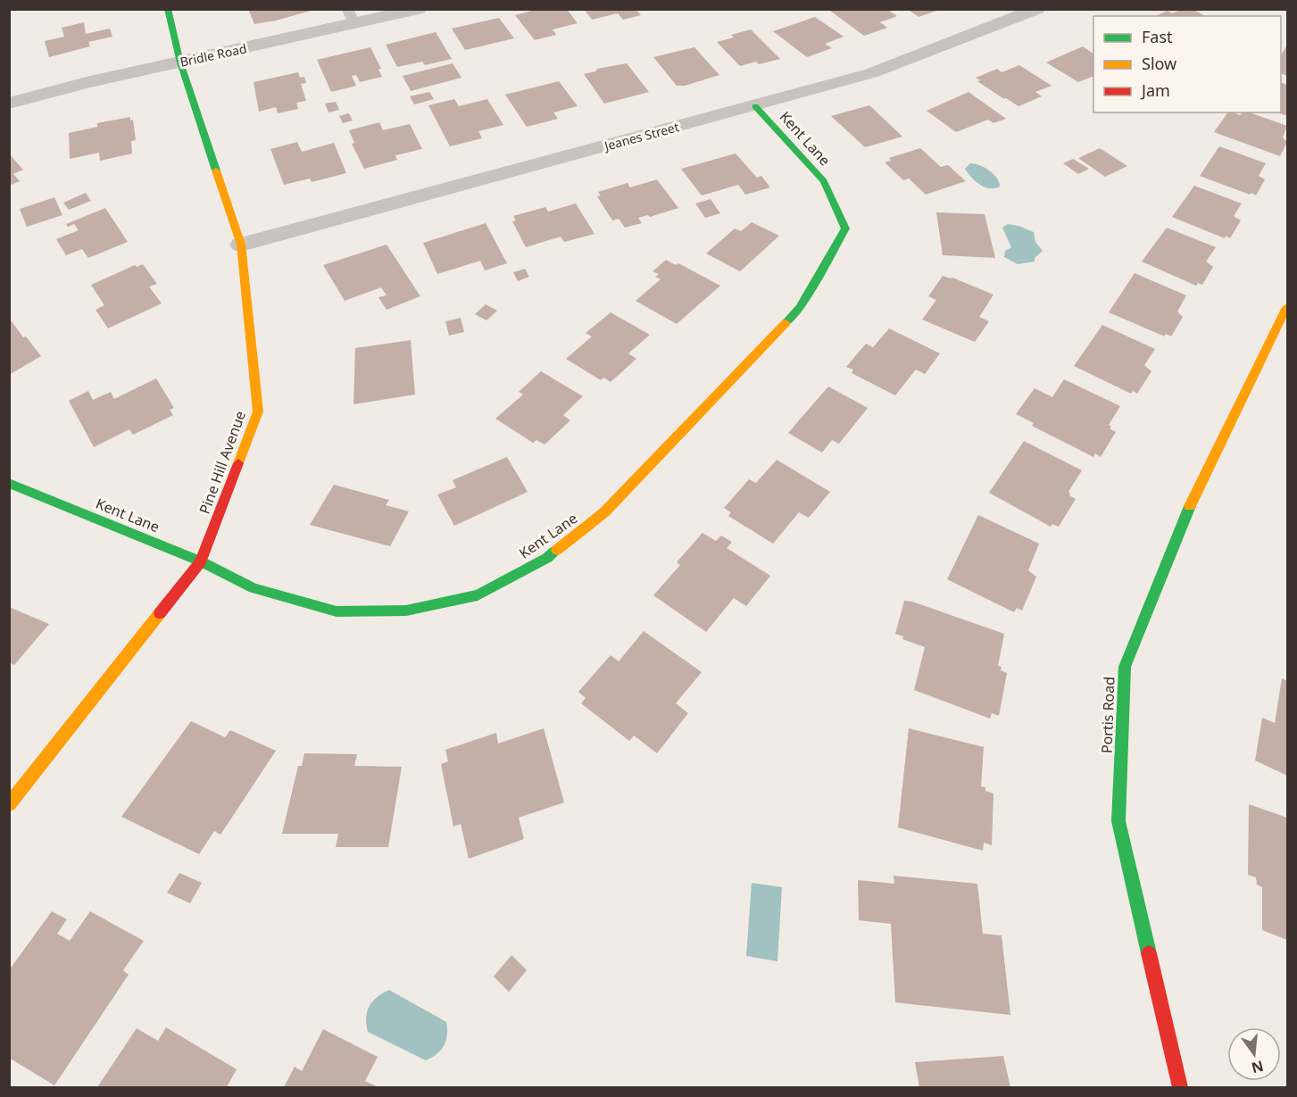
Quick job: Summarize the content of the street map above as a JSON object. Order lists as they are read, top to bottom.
{
  "streets": {
    "street": [
      "Bridle Road",
      "Jeanes Street",
      "Kent Lane",
      "Pine Hill Avenue",
      "Portis Road"
    ]
  },
  "crossings": [
    ["Bridle Road", "Pine Hill Avenue"],
    ["Jeanes Street", "Kent Lane"],
    ["Jeanes Street", "Pine Hill Avenue"],
    ["Kent Lane", "Pine Hill Avenue"]
  ],
  "legend": ["Fast", "Slow", "Jam"],
  "north": "bottom"
}
